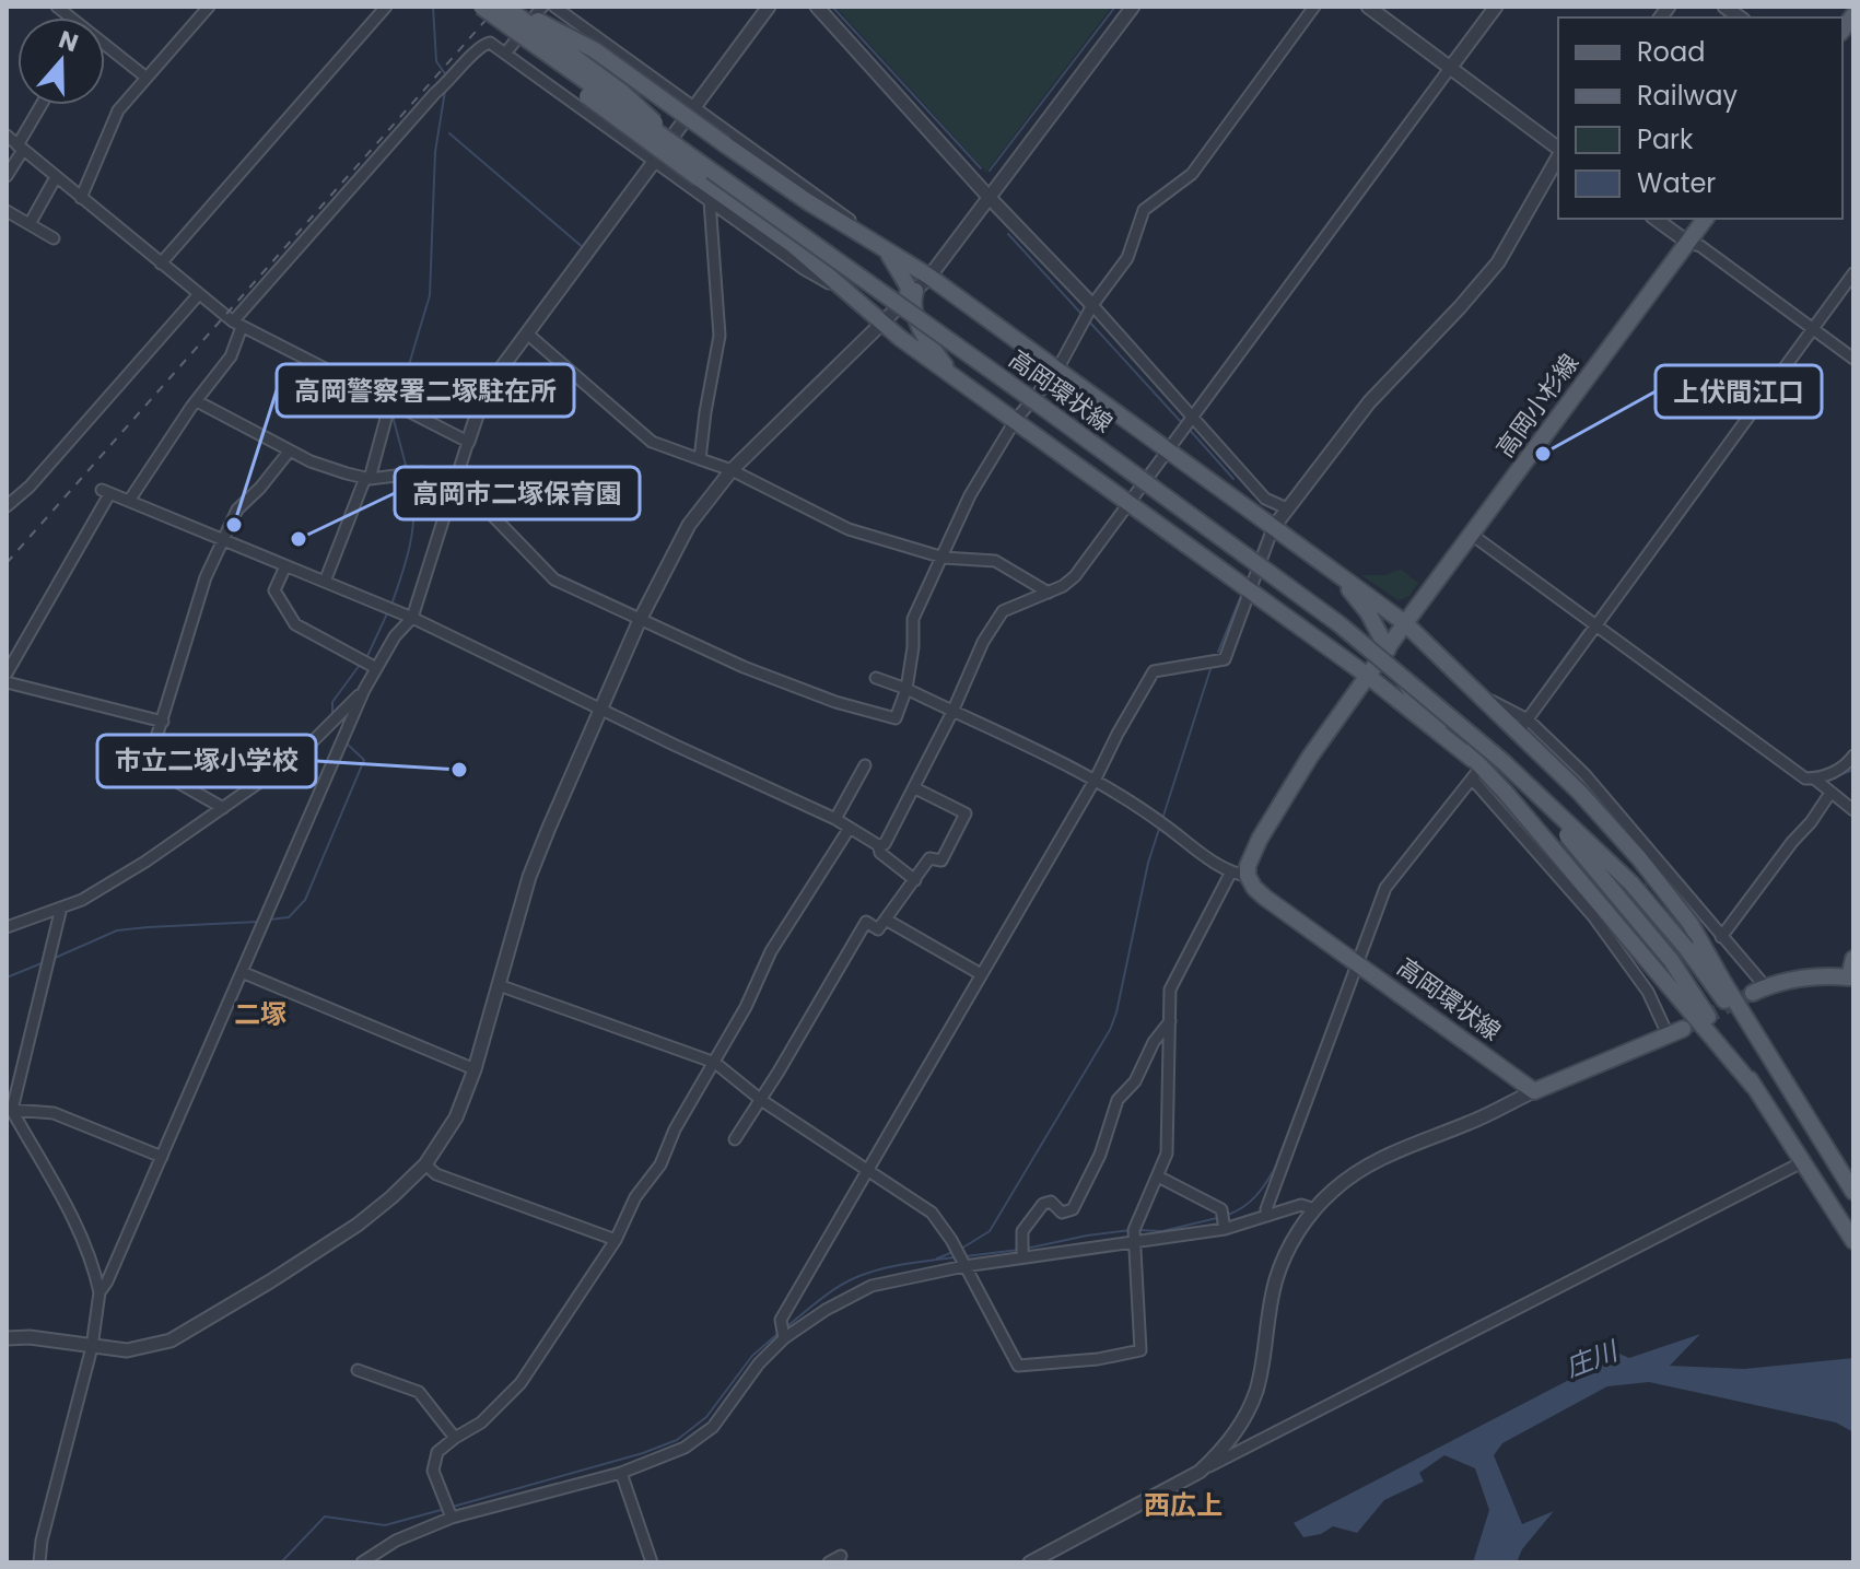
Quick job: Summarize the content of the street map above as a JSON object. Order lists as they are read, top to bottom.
{
  "streets": {
    "main road": ["高岡環状線", "高岡小杉線"]
  },
  "districts": ["二塚", "西広上"],
  "water": ["庄川"],
  "places": [
    "上伏間江口",
    "高岡警察署二塚駐在所",
    "高岡市二塚保育園",
    "市立二塚小学校"
  ],
  "legend": [
    "Road",
    "Railway",
    "Park",
    "Water"
  ],
  "north": "top"
}
